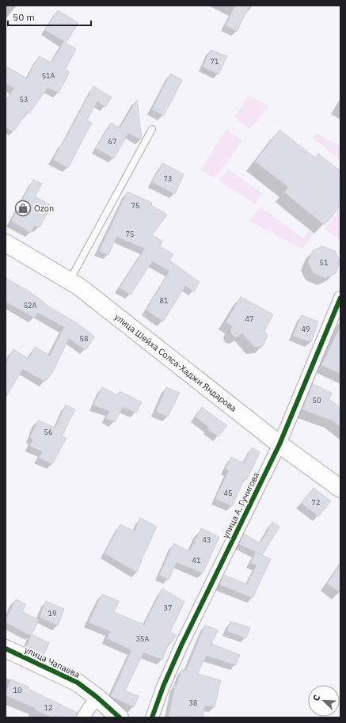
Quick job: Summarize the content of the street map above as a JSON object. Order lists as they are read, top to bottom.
{
  "streets": {
    "main road": ["улица Шейха Солса-Хаджи Яндарова", "улица Чапаева"],
    "street": ["улица А. Гучигова"]
  },
  "crossings": [
    ["улица Шейха Солса-Хаджи Яндарова", "улица А. Гучигова"]
  ],
  "places": {
    "shop": ["Ozon"]
  },
  "house_numbers": [
    "71",
    "51А",
    "53",
    "67",
    "73",
    "75",
    "75",
    "51",
    "81",
    "52А",
    "47",
    "49",
    "58",
    "50",
    "56",
    "45",
    "72",
    "43",
    "41",
    "37",
    "19",
    "35А",
    "10",
    "38",
    "12"
  ],
  "scale_bar": "50 m",
  "north": "top left"
}
